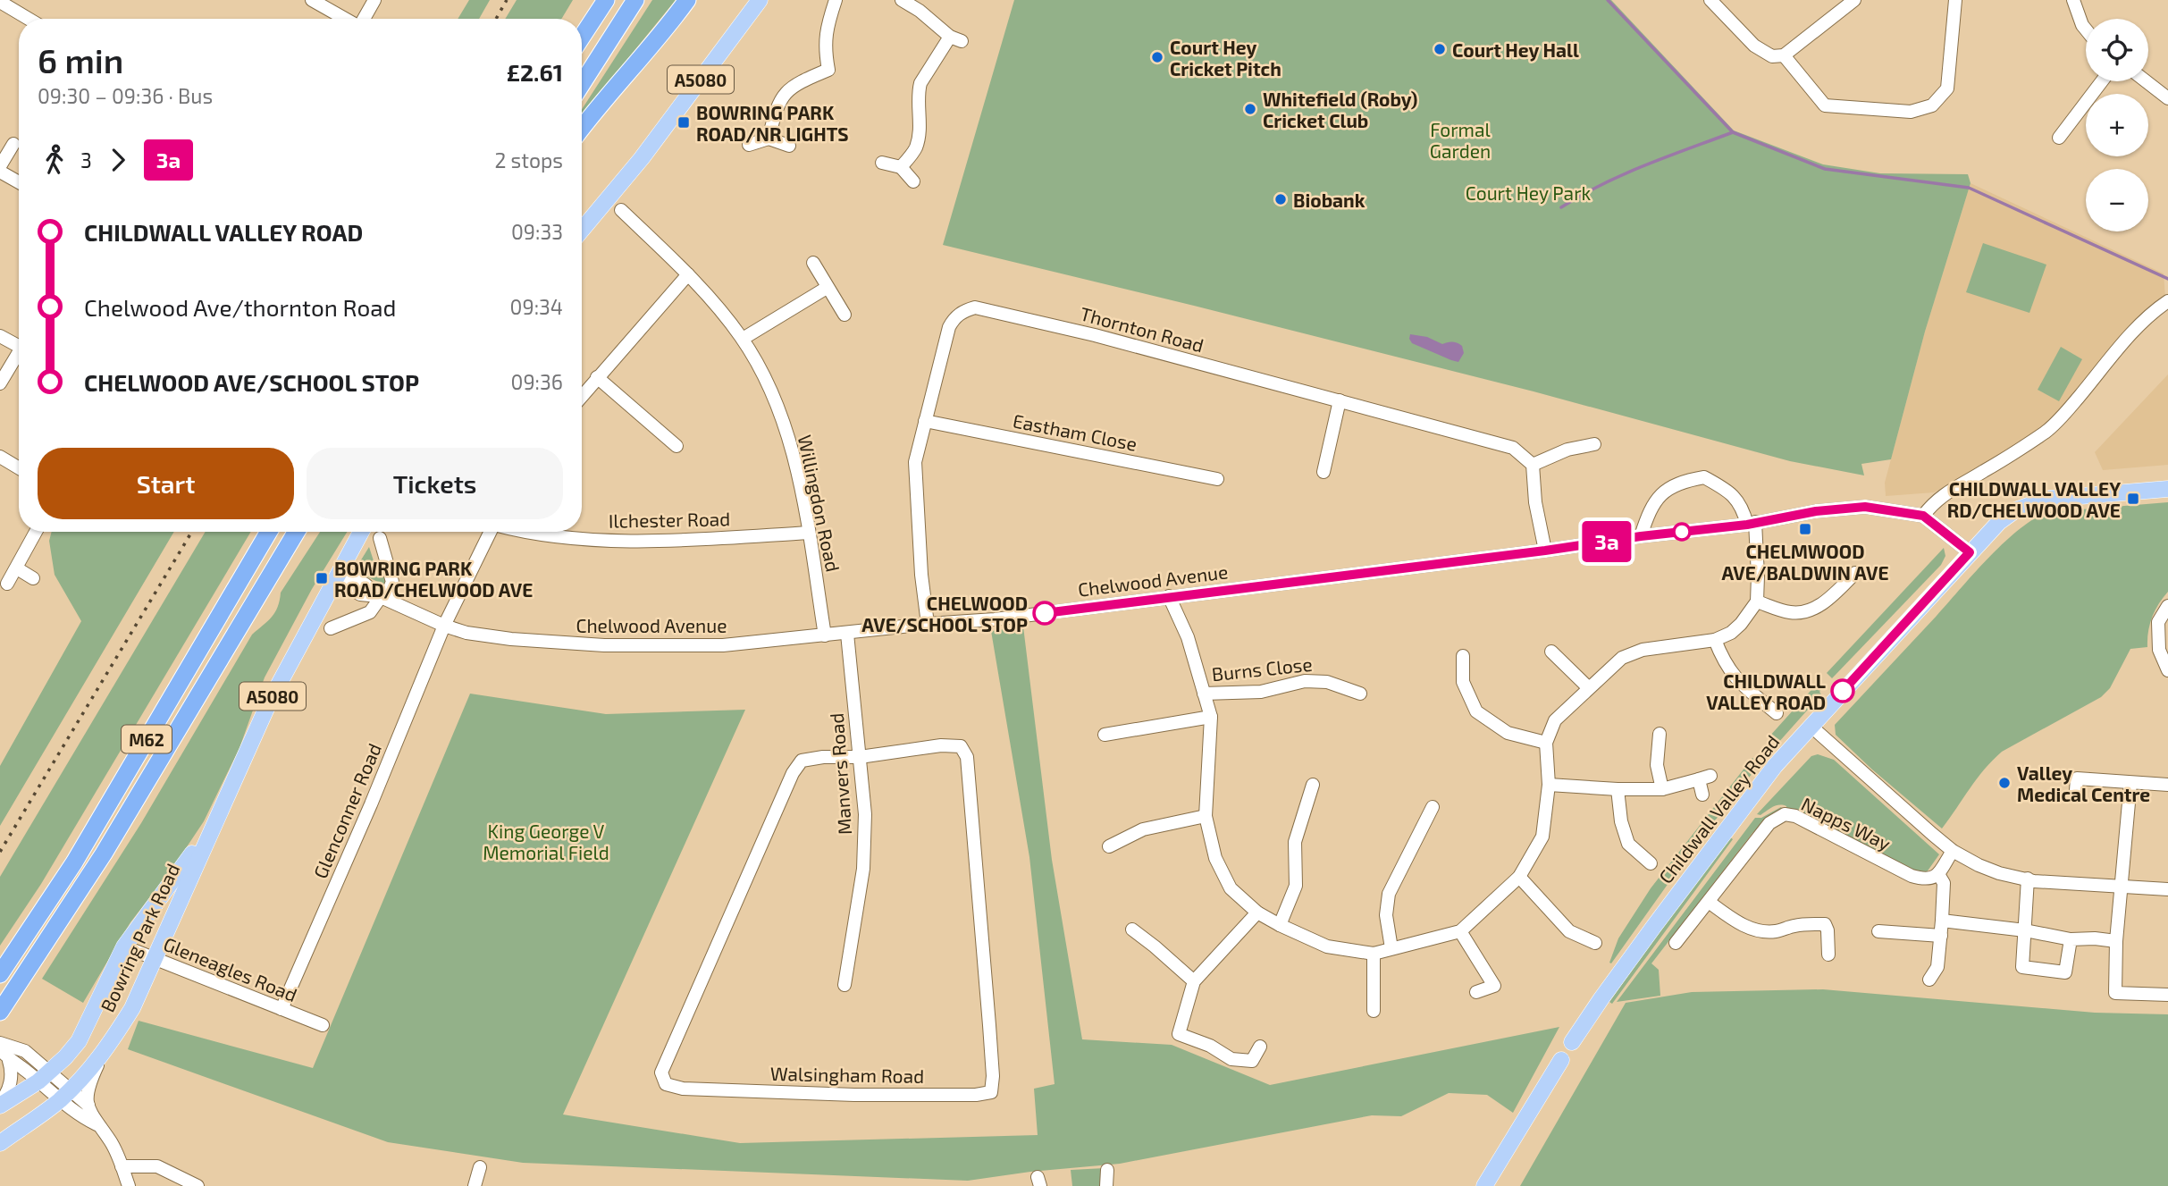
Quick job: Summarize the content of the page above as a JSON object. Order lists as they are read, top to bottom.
{
  "streets": {
    "highway": ["M62"],
    "main road": ["A5080", "Childwall Valley Road", "Bowring Park Road"],
    "street": [
      "Thornton Road",
      "Eastham Close",
      "Willingdon Road",
      "Ilchester Road",
      "Chelwood Avenue",
      "Burns Close",
      "Manvers Road",
      "Glenconner Road",
      "Napps Way",
      "Gleneagles Road",
      "Walsingham Road"
    ]
  },
  "crossings": [
    ["Thornton Road", "Eastham Close"],
    ["Thornton Road", "Chelwood Avenue"],
    ["Willingdon Road", "Ilchester Road"],
    ["Willingdon Road", "Chelwood Avenue"],
    ["Chelwood Avenue", "Manvers Road"],
    ["Chelwood Avenue", "Childwall Valley Road"],
    ["Chelwood Avenue", "Glenconner Road"],
    ["Chelwood Avenue", "Bowring Park Road"],
    ["Manvers Road", "Walsingham Road"],
    ["Glenconner Road", "Gleneagles Road"],
    ["Bowring Park Road", "Gleneagles Road"]
  ],
  "parks": ["Formal Garden", "Court Hey Park", "King George V Memorial Field"],
  "places": {
    "other": [
      "Court Hey Hall",
      "Court Hey Cricket Pitch",
      "Whitefield (Roby) Cricket Club",
      "Biobank",
      "CHELWOOD AVE/SCHOOL STOP",
      "CHILDWALL VALLEY ROAD",
      "Valley Medical Centre"
    ],
    "transit": [
      "BOWRING PARK ROAD/NR LIGHTS",
      "CHILDWALL VALLEY RD/CHELWOOD AVE",
      "CHELMWOOD AVE/BALDWIN AVE",
      "BOWRING PARK ROAD/CHELWOOD AVE"
    ]
  },
  "lines": ["bus line 3a"],
  "page": {
    "on_map": "3a",
    "map_buttons": ["+", "−"],
    "heading": ["6 min", "09:30 – 09:36 · Bus", "£2.61"],
    "legs": ["3", "3a", "2 stops"],
    "list": [
      {
        "name": "CHILDWALL VALLEY ROAD",
        "value": "09:33"
      },
      {
        "name": "Chelwood Ave/thornton Road",
        "value": "09:34"
      },
      {
        "name": "CHELWOOD AVE/SCHOOL STOP",
        "value": "09:36"
      }
    ],
    "buttons": ["Start", "Tickets"]
  }
}
